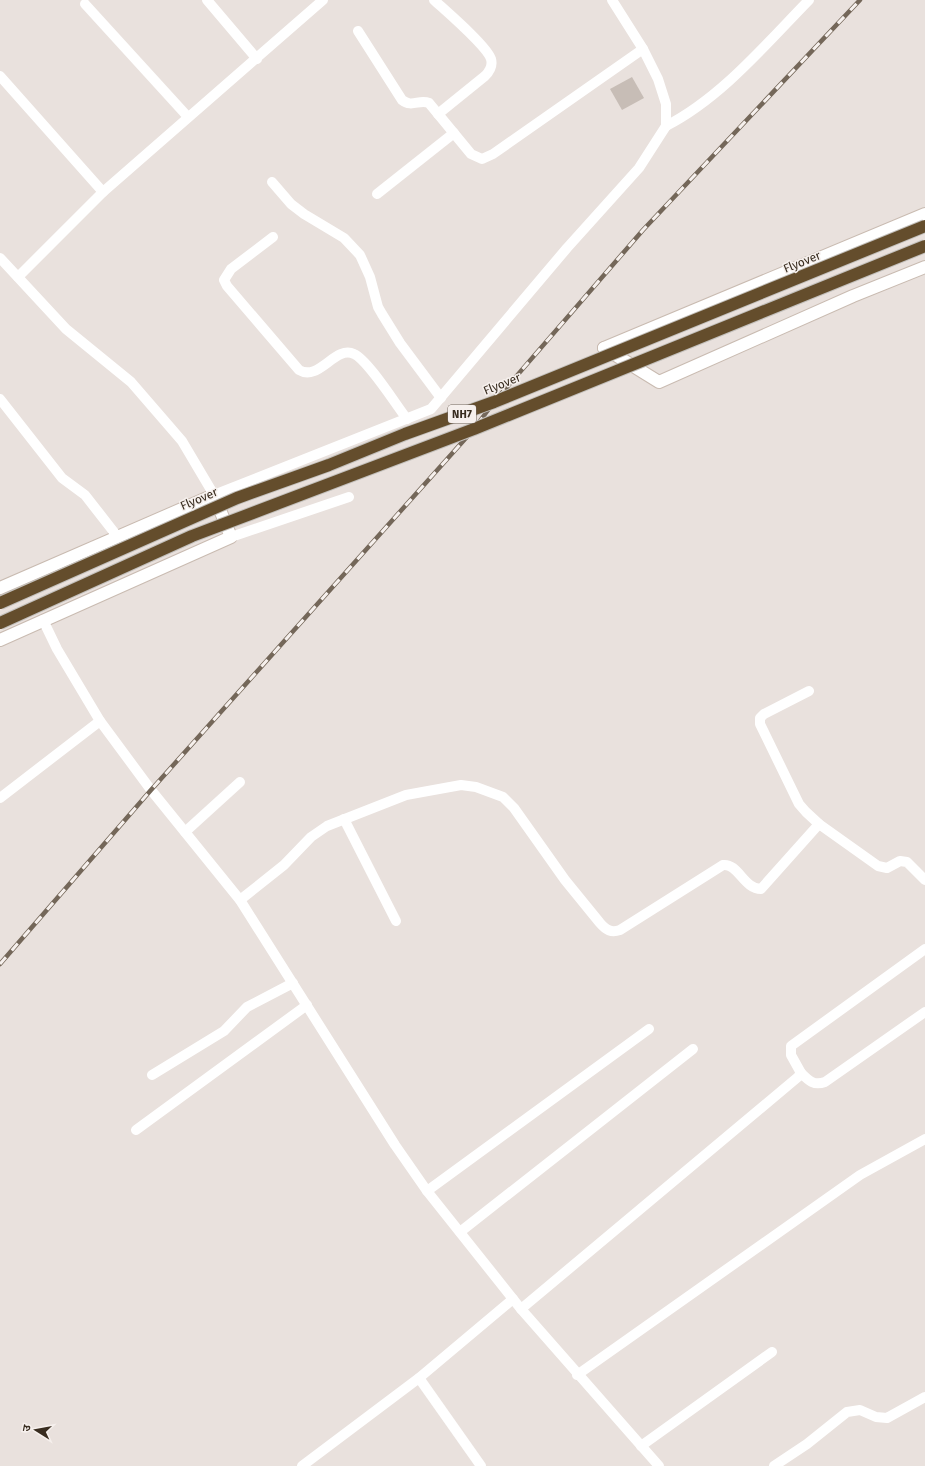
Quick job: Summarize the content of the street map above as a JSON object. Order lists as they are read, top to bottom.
{
  "streets": {
    "highway": ["Flyover", "NH7"]
  },
  "north": "left"
}
